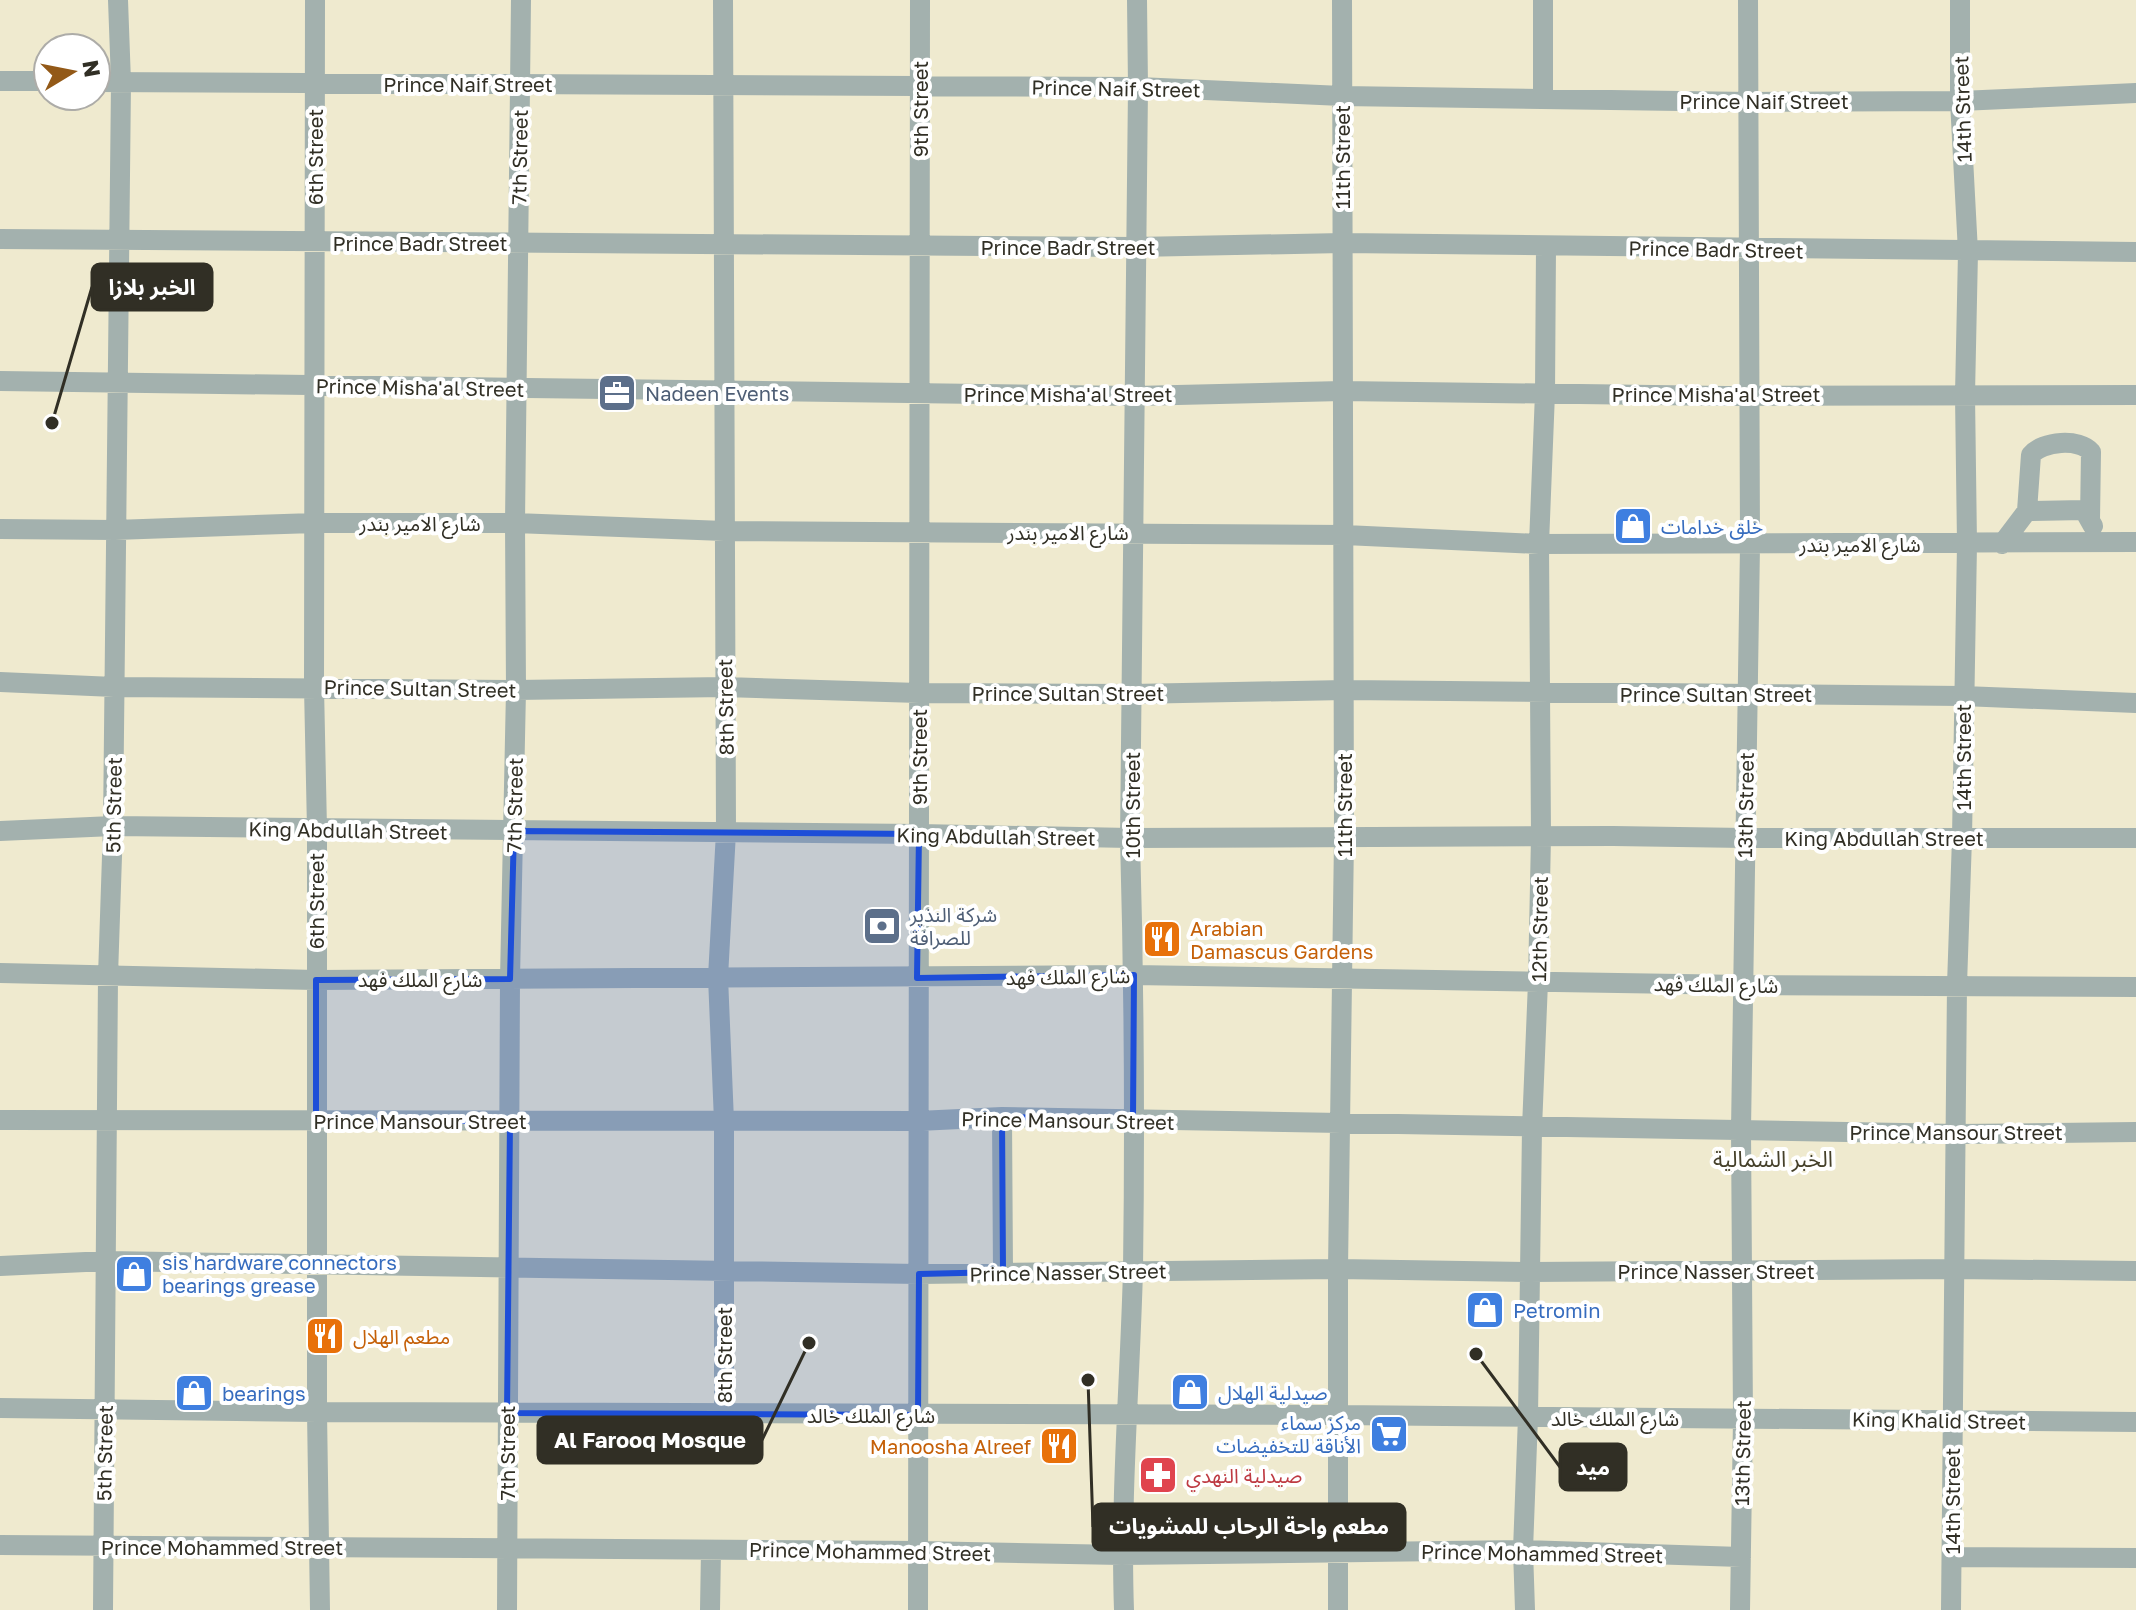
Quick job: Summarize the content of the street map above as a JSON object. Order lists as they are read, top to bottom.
{
  "streets": {
    "street": [
      "Prince Naif Street",
      "9th Street",
      "14th Street",
      "6th Street",
      "7th Street",
      "11th Street",
      "Prince Badr Street",
      "Prince Misha'al Street",
      "شارع الامير بندر",
      "Prince Sultan Street",
      "8th Street",
      "5th Street",
      "10th Street",
      "13th Street",
      "King Abdullah Street",
      "12th Street",
      "شارع الملك فهد",
      "Prince Mansour Street",
      "Prince Nasser Street",
      "شارع الملك خالد",
      "King Khalid Street",
      "Prince Mohammed Street"
    ]
  },
  "crossings": [
    ["Prince Naif Street", "9th Street"],
    ["Prince Naif Street", "14th Street"],
    ["Prince Naif Street", "6th Street"],
    ["Prince Naif Street", "7th Street"],
    ["Prince Naif Street", "11th Street"],
    ["Prince Naif Street", "8th Street"],
    ["Prince Naif Street", "5th Street"],
    ["Prince Naif Street", "10th Street"],
    ["Prince Naif Street", "13th Street"],
    ["9th Street", "Prince Badr Street"],
    ["9th Street", "Prince Misha'al Street"],
    ["9th Street", "شارع الامير بندر"],
    ["9th Street", "Prince Sultan Street"],
    ["9th Street", "King Abdullah Street"],
    ["9th Street", "شارع الملك فهد"],
    ["9th Street", "Prince Mansour Street"],
    ["9th Street", "Prince Nasser Street"],
    ["9th Street", "شارع الملك خالد"],
    ["9th Street", "Prince Mohammed Street"],
    ["14th Street", "Prince Badr Street"],
    ["14th Street", "Prince Misha'al Street"],
    ["14th Street", "شارع الامير بندر"],
    ["14th Street", "Prince Sultan Street"],
    ["14th Street", "King Abdullah Street"],
    ["14th Street", "شارع الملك فهد"],
    ["14th Street", "Prince Mansour Street"],
    ["14th Street", "Prince Nasser Street"],
    ["14th Street", "King Khalid Street"],
    ["6th Street", "Prince Badr Street"],
    ["6th Street", "Prince Misha'al Street"],
    ["6th Street", "شارع الامير بندر"],
    ["6th Street", "Prince Sultan Street"],
    ["6th Street", "King Abdullah Street"],
    ["6th Street", "شارع الملك فهد"],
    ["6th Street", "Prince Mansour Street"],
    ["6th Street", "Prince Nasser Street"],
    ["6th Street", "شارع الملك خالد"],
    ["6th Street", "Prince Mohammed Street"],
    ["7th Street", "Prince Badr Street"],
    ["7th Street", "Prince Misha'al Street"],
    ["7th Street", "شارع الامير بندر"],
    ["7th Street", "Prince Sultan Street"],
    ["7th Street", "King Abdullah Street"],
    ["7th Street", "شارع الملك فهد"],
    ["7th Street", "Prince Mansour Street"],
    ["7th Street", "Prince Nasser Street"],
    ["7th Street", "شارع الملك خالد"],
    ["7th Street", "Prince Mohammed Street"],
    ["11th Street", "Prince Badr Street"],
    ["11th Street", "Prince Misha'al Street"],
    ["11th Street", "شارع الامير بندر"],
    ["11th Street", "Prince Sultan Street"],
    ["11th Street", "King Abdullah Street"],
    ["11th Street", "شارع الملك فهد"],
    ["11th Street", "Prince Mansour Street"],
    ["11th Street", "Prince Nasser Street"],
    ["11th Street", "شارع الملك خالد"],
    ["11th Street", "Prince Mohammed Street"],
    ["Prince Badr Street", "8th Street"],
    ["Prince Badr Street", "5th Street"],
    ["Prince Badr Street", "10th Street"],
    ["Prince Badr Street", "13th Street"],
    ["Prince Badr Street", "12th Street"],
    ["Prince Misha'al Street", "8th Street"],
    ["Prince Misha'al Street", "5th Street"],
    ["Prince Misha'al Street", "10th Street"],
    ["Prince Misha'al Street", "13th Street"],
    ["Prince Misha'al Street", "12th Street"],
    ["شارع الامير بندر", "8th Street"],
    ["شارع الامير بندر", "5th Street"],
    ["شارع الامير بندر", "10th Street"],
    ["شارع الامير بندر", "13th Street"],
    ["شارع الامير بندر", "12th Street"],
    ["Prince Sultan Street", "8th Street"],
    ["Prince Sultan Street", "5th Street"],
    ["Prince Sultan Street", "10th Street"],
    ["Prince Sultan Street", "13th Street"],
    ["Prince Sultan Street", "12th Street"],
    ["8th Street", "King Abdullah Street"],
    ["8th Street", "شارع الملك فهد"],
    ["8th Street", "Prince Mansour Street"],
    ["8th Street", "Prince Nasser Street"],
    ["8th Street", "شارع الملك خالد"],
    ["5th Street", "King Abdullah Street"],
    ["5th Street", "شارع الملك فهد"],
    ["5th Street", "Prince Mansour Street"],
    ["5th Street", "Prince Nasser Street"],
    ["5th Street", "شارع الملك خالد"],
    ["5th Street", "Prince Mohammed Street"],
    ["10th Street", "King Abdullah Street"],
    ["10th Street", "شارع الملك فهد"],
    ["10th Street", "Prince Mansour Street"],
    ["10th Street", "Prince Nasser Street"],
    ["10th Street", "شارع الملك خالد"],
    ["10th Street", "Prince Mohammed Street"],
    ["13th Street", "King Abdullah Street"],
    ["13th Street", "شارع الملك فهد"],
    ["13th Street", "Prince Mansour Street"],
    ["13th Street", "Prince Nasser Street"],
    ["13th Street", "شارع الملك خالد"],
    ["13th Street", "King Khalid Street"],
    ["13th Street", "Prince Mohammed Street"],
    ["King Abdullah Street", "12th Street"],
    ["12th Street", "شارع الملك فهد"],
    ["12th Street", "Prince Mansour Street"],
    ["12th Street", "Prince Nasser Street"],
    ["12th Street", "شارع الملك خالد"],
    ["12th Street", "Prince Mohammed Street"],
    ["شارع الملك خالد", "King Khalid Street"]
  ],
  "districts": ["الخبر الشمالية"],
  "places": {
    "office": ["Nadeen Events"],
    "other": [
      "الخبر بلازا",
      "Al Farooq Mosque",
      "ميد",
      "مطعم واحة الرحاب للمشويات"
    ],
    "shop": [
      "خلق خدامات",
      "sis hardware connectors bearings grease",
      "Petromin",
      "صيدلية الهلال",
      "bearings"
    ],
    "bank": ["شركة النذير للصرافة"],
    "restaurant": ["Arabian Damascus Gardens", "مطعم الهلال", "Manoosha Alreef"],
    "supermarket": ["مركز سماء الأناقة للتخفيضات"],
    "pharmacy": ["صيدلية النهدي"]
  },
  "north": "right"
}
